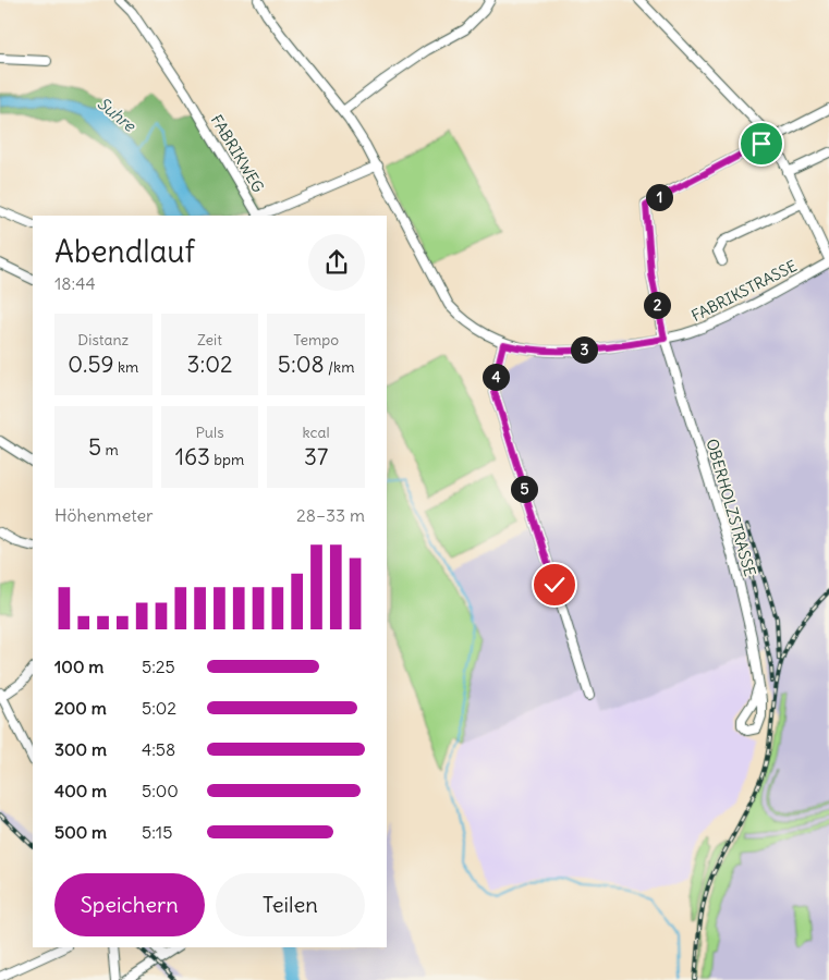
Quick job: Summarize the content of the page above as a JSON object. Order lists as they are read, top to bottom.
{
  "streets": {
    "street": ["FABRIKWEG", "FABRIKSTRASSE", "OBERHOLZSTRASSE"]
  },
  "crossings": [
    ["FABRIKWEG", "FABRIKSTRASSE"],
    ["FABRIKSTRASSE", "OBERHOLZSTRASSE"]
  ],
  "water": ["Suhre"],
  "page": {
    "pins": [
      "1",
      "2",
      "3",
      "4",
      "5"
    ],
    "heading": ["Abendlauf", "18:44"],
    "stats": [
      ["Distanz", "0.59 km"],
      ["Zeit", "3:02"],
      ["Tempo", "5:08 /km"],
      ["5 m"],
      ["Puls", "163 bpm"],
      ["kcal", "37"]
    ],
    "chart": ["Höhenmeter", "28–33 m"],
    "list": [
      {
        "name": "100 m",
        "note": "5:25"
      },
      {
        "name": "200 m",
        "note": "5:02"
      },
      {
        "name": "300 m",
        "note": "4:58"
      },
      {
        "name": "400 m",
        "note": "5:00"
      },
      {
        "name": "500 m",
        "note": "5:15"
      }
    ],
    "buttons": ["Speichern", "Teilen"]
  }
}
